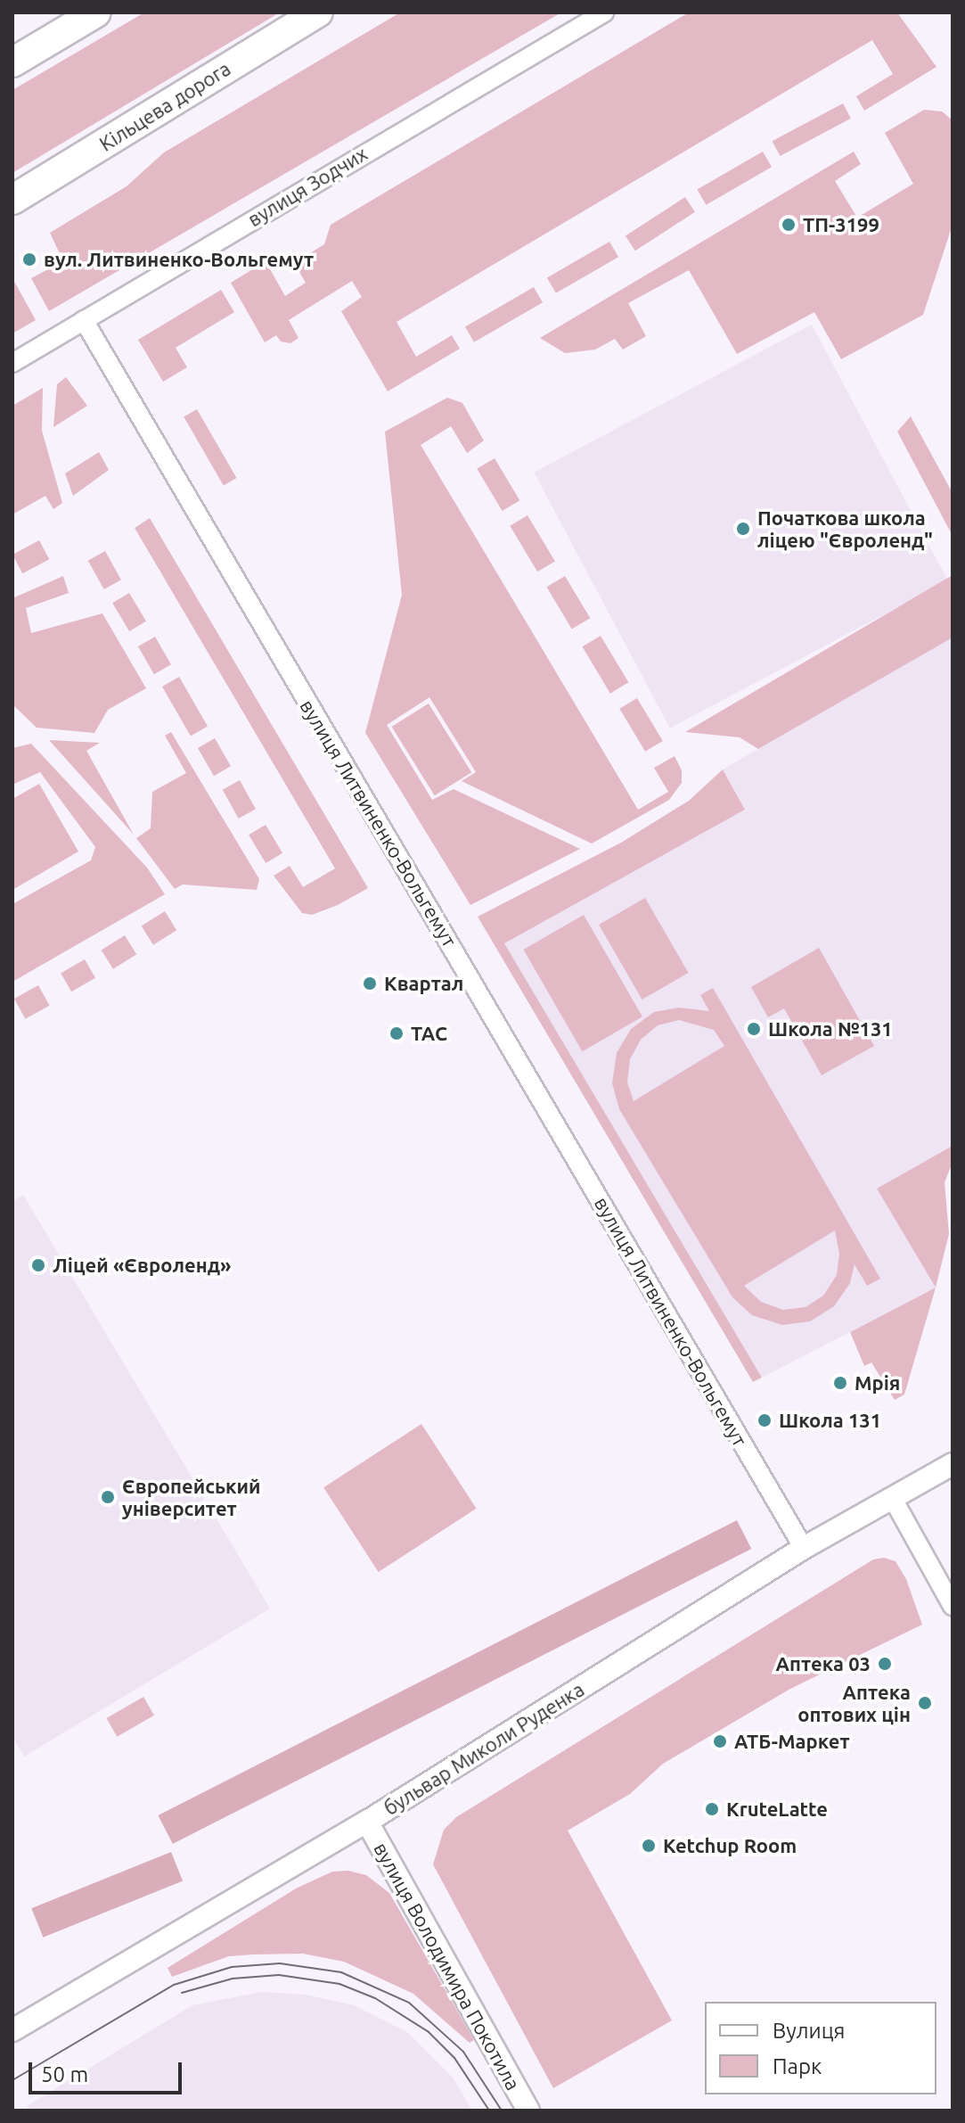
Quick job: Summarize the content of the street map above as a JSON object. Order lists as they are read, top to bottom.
{
  "streets": {
    "highway": ["Кільцева дорога"],
    "street": [
      "вулиця Зодчих",
      "вулиця Литвиненко-Вольгемут",
      "бульвар Миколи Руденка",
      "вулиця Володимира Покотила"
    ]
  },
  "crossings": [
    ["вулиця Зодчих", "вулиця Литвиненко-Вольгемут"],
    ["вулиця Литвиненко-Вольгемут", "бульвар Миколи Руденка"],
    ["бульвар Миколи Руденка", "вулиця Володимира Покотила"]
  ],
  "places": [
    "ТП-3199",
    "вул. Литвиненко-Вольгемут",
    "Початкова школа ліцею \"Євроленд\"",
    "Квартал",
    "Школа №131",
    "ТАС",
    "Ліцей «Євроленд»",
    "Мрія",
    "Школа 131",
    "Європейський університет",
    "Аптека 03",
    "Аптека оптових цін",
    "АТБ-Маркет",
    "KruteLatte",
    "Ketchup Room"
  ],
  "legend": ["Вулиця", "Парк"],
  "scale_bar": "50 m"
}
